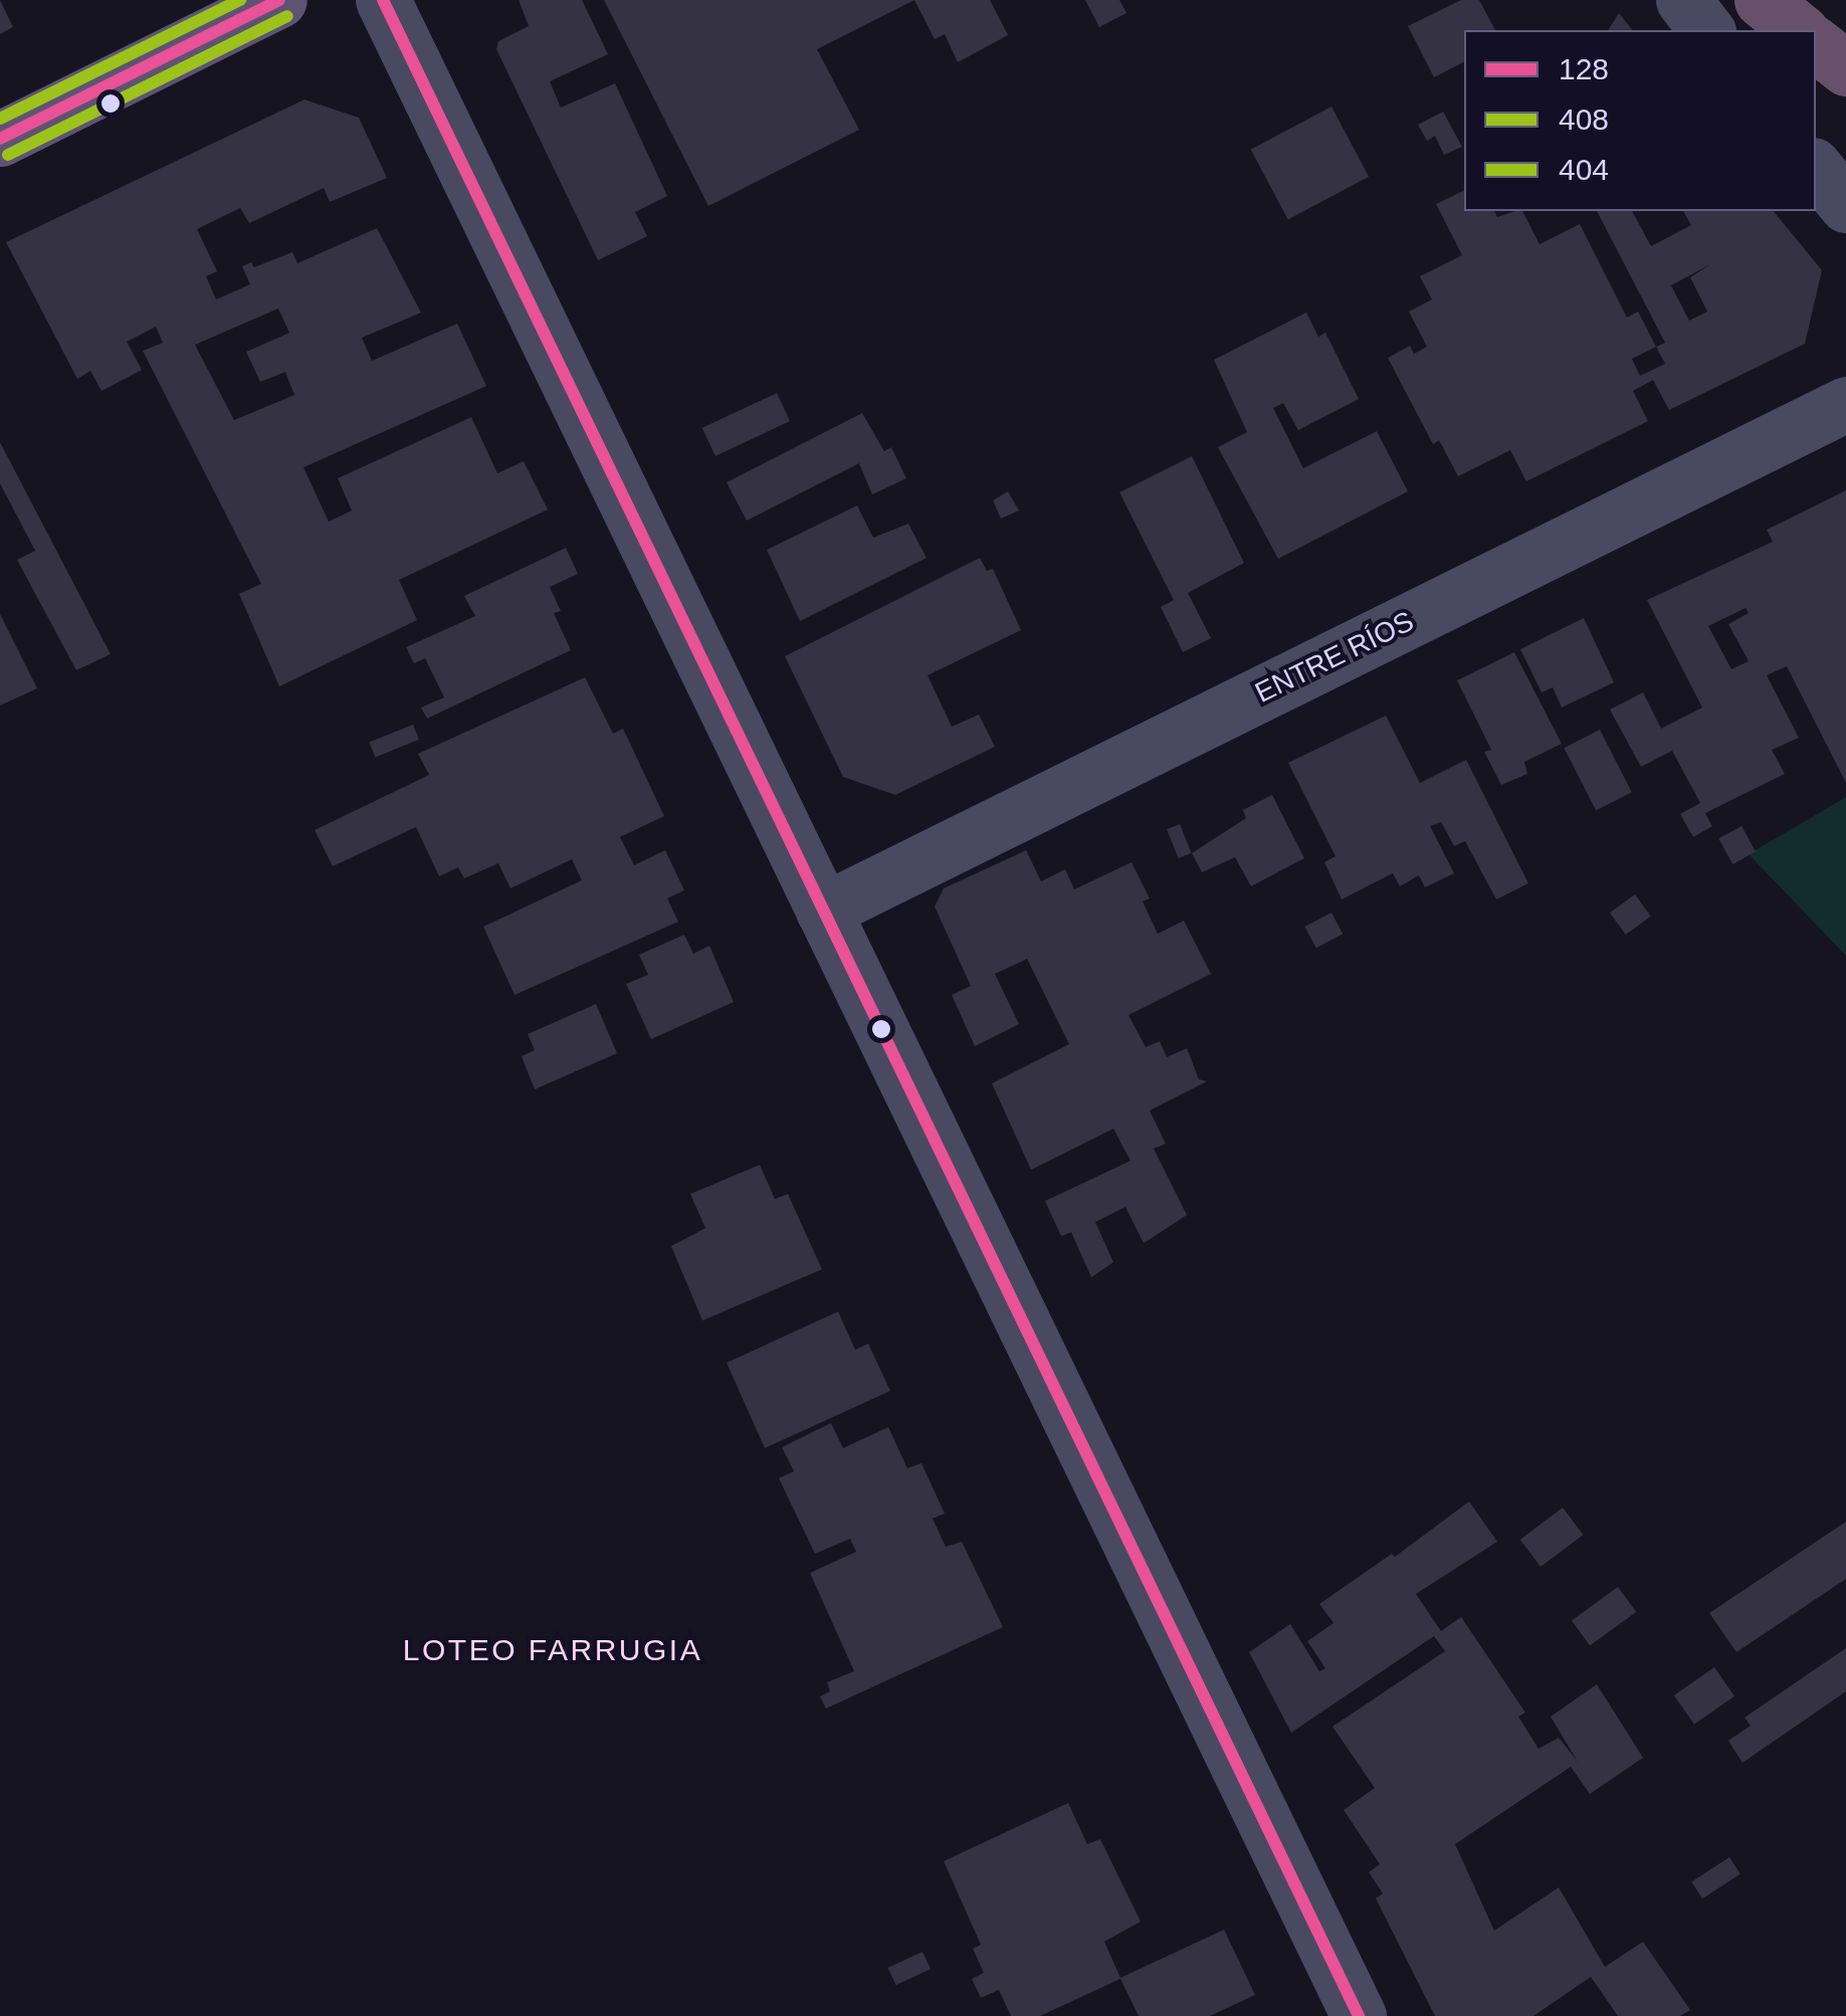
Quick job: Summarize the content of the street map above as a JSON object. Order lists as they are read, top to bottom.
{
  "streets": {
    "street": ["ENTRE RÍOS"]
  },
  "districts": ["LOTEO FARRUGIA"],
  "lines": ["transit line 128", "transit line 404", "transit line 408"],
  "legend": ["128", "408", "404"]
}
